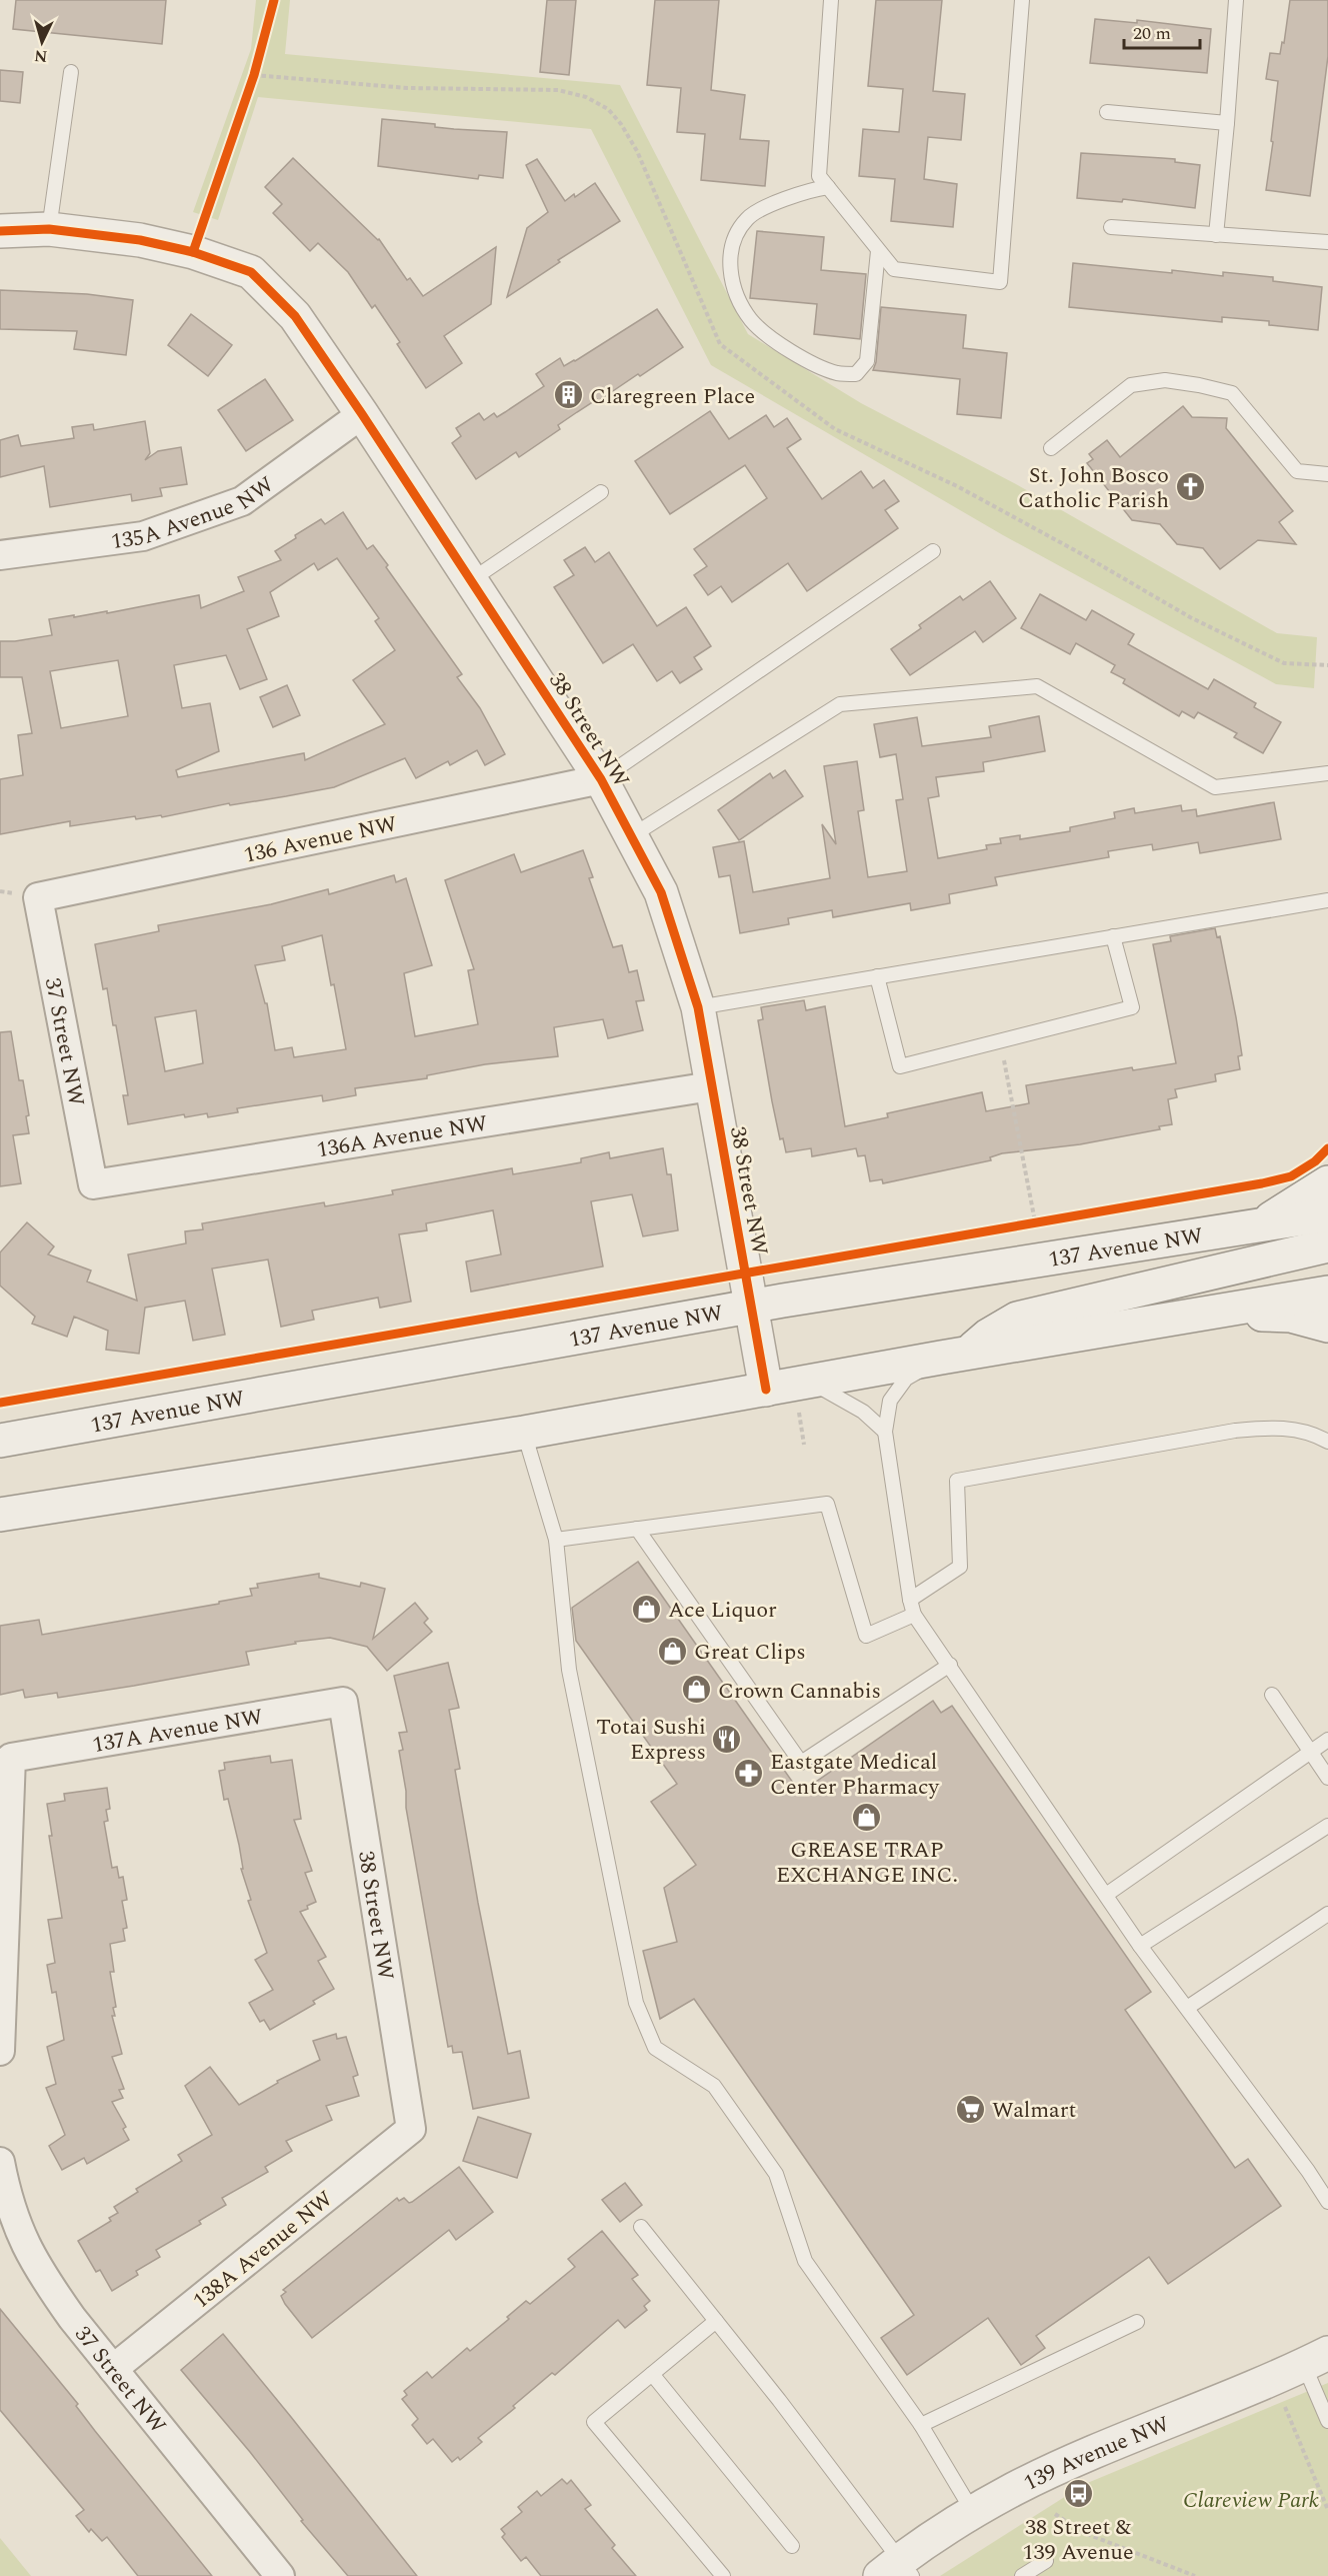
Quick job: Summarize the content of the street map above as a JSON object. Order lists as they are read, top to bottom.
{
  "streets": {
    "main road": ["38 Street NW", "137 Avenue NW", "139 Avenue NW"],
    "street": [
      "135A Avenue NW",
      "136 Avenue NW",
      "37 Street NW",
      "136A Avenue NW",
      "137A Avenue NW",
      "138A Avenue NW"
    ]
  },
  "crossings": [
    ["135A Avenue NW", "38 Street NW"],
    ["38 Street NW", "136 Avenue NW"],
    ["38 Street NW", "136A Avenue NW"],
    ["38 Street NW", "137 Avenue NW"],
    ["38 Street NW", "137A Avenue NW"],
    ["38 Street NW", "138A Avenue NW"],
    ["136 Avenue NW", "37 Street NW"],
    ["37 Street NW", "136A Avenue NW"],
    ["37 Street NW", "138A Avenue NW"]
  ],
  "parks": ["Clareview Park"],
  "places": {
    "building": ["Claregreen Place"],
    "church": ["St. John Bosco Catholic Parish"],
    "shop": [
      "Ace Liquor",
      "Great Clips",
      "Crown Cannabis",
      "GREASE TRAP EXCHANGE INC."
    ],
    "restaurant": ["Totai Sushi Express"],
    "pharmacy": ["Eastgate Medical Center Pharmacy"],
    "supermarket": ["Walmart"],
    "bus stop": ["38 Street & 139 Avenue"]
  },
  "scale_bar": "20 m",
  "north": "bottom"
}
